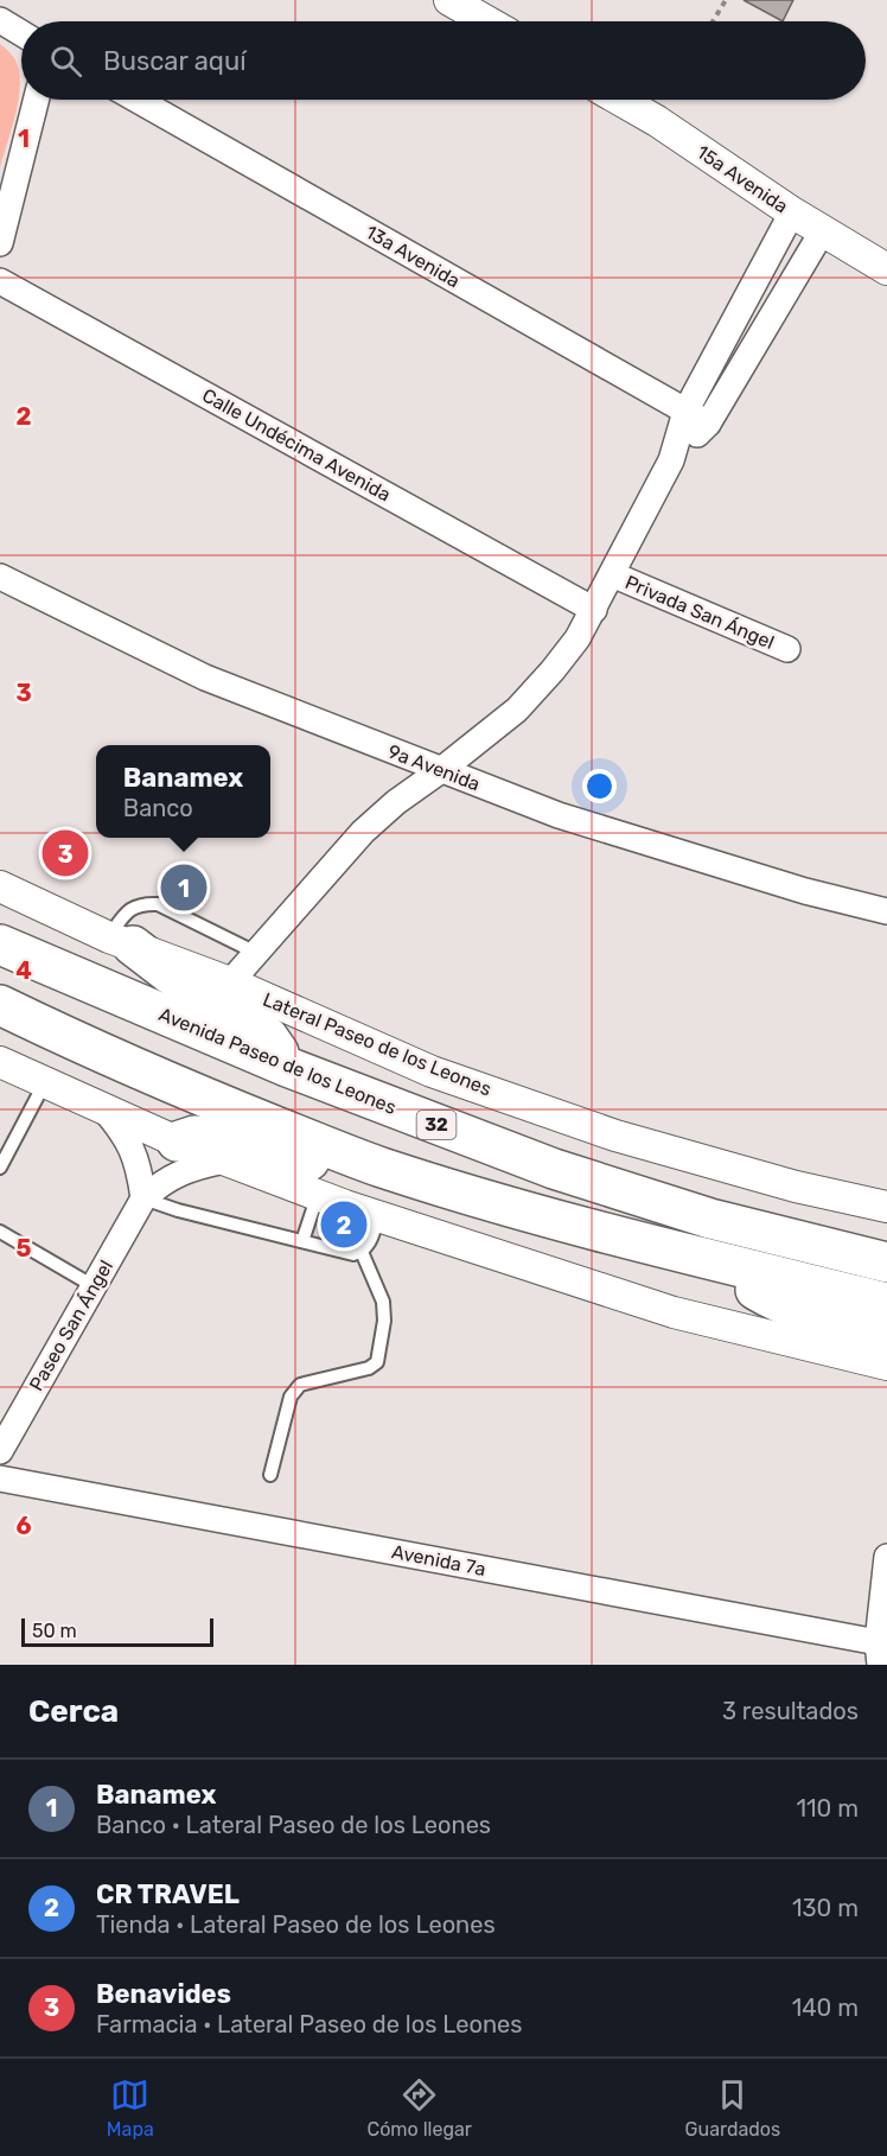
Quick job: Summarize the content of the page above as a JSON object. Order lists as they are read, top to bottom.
{
  "streets": {
    "main road": ["Avenida Paseo de los Leones", "32"],
    "street": [
      "15a Avenida",
      "13a Avenida",
      "Calle Undécima Avenida",
      "Privada San Ángel",
      "9a Avenida",
      "Lateral Paseo de los Leones",
      "Paseo San Ángel",
      "Avenida 7a"
    ]
  },
  "scale_bar": "50 m",
  "page": {
    "search": "Buscar aquí",
    "popup": ["Banamex", "Banco"],
    "pins": ["3", "1", "2"],
    "scale": "50 m",
    "heading": ["Cerca", "3 resultados"],
    "list": [
      {
        "mark": "1",
        "name": "Banamex",
        "note": "Banco · Lateral Paseo de los Leones",
        "value": "110 m"
      },
      {
        "mark": "2",
        "name": "CR TRAVEL",
        "note": "Tienda · Lateral Paseo de los Leones",
        "value": "130 m"
      },
      {
        "mark": "3",
        "name": "Benavides",
        "note": "Farmacia · Lateral Paseo de los Leones",
        "value": "140 m"
      }
    ],
    "nav": ["Mapa", "Cómo llegar", "Guardados"]
  },
  "grid": {
    "rows": [
      "1",
      "2",
      "3",
      "4",
      "5",
      "6"
    ]
  }
}
